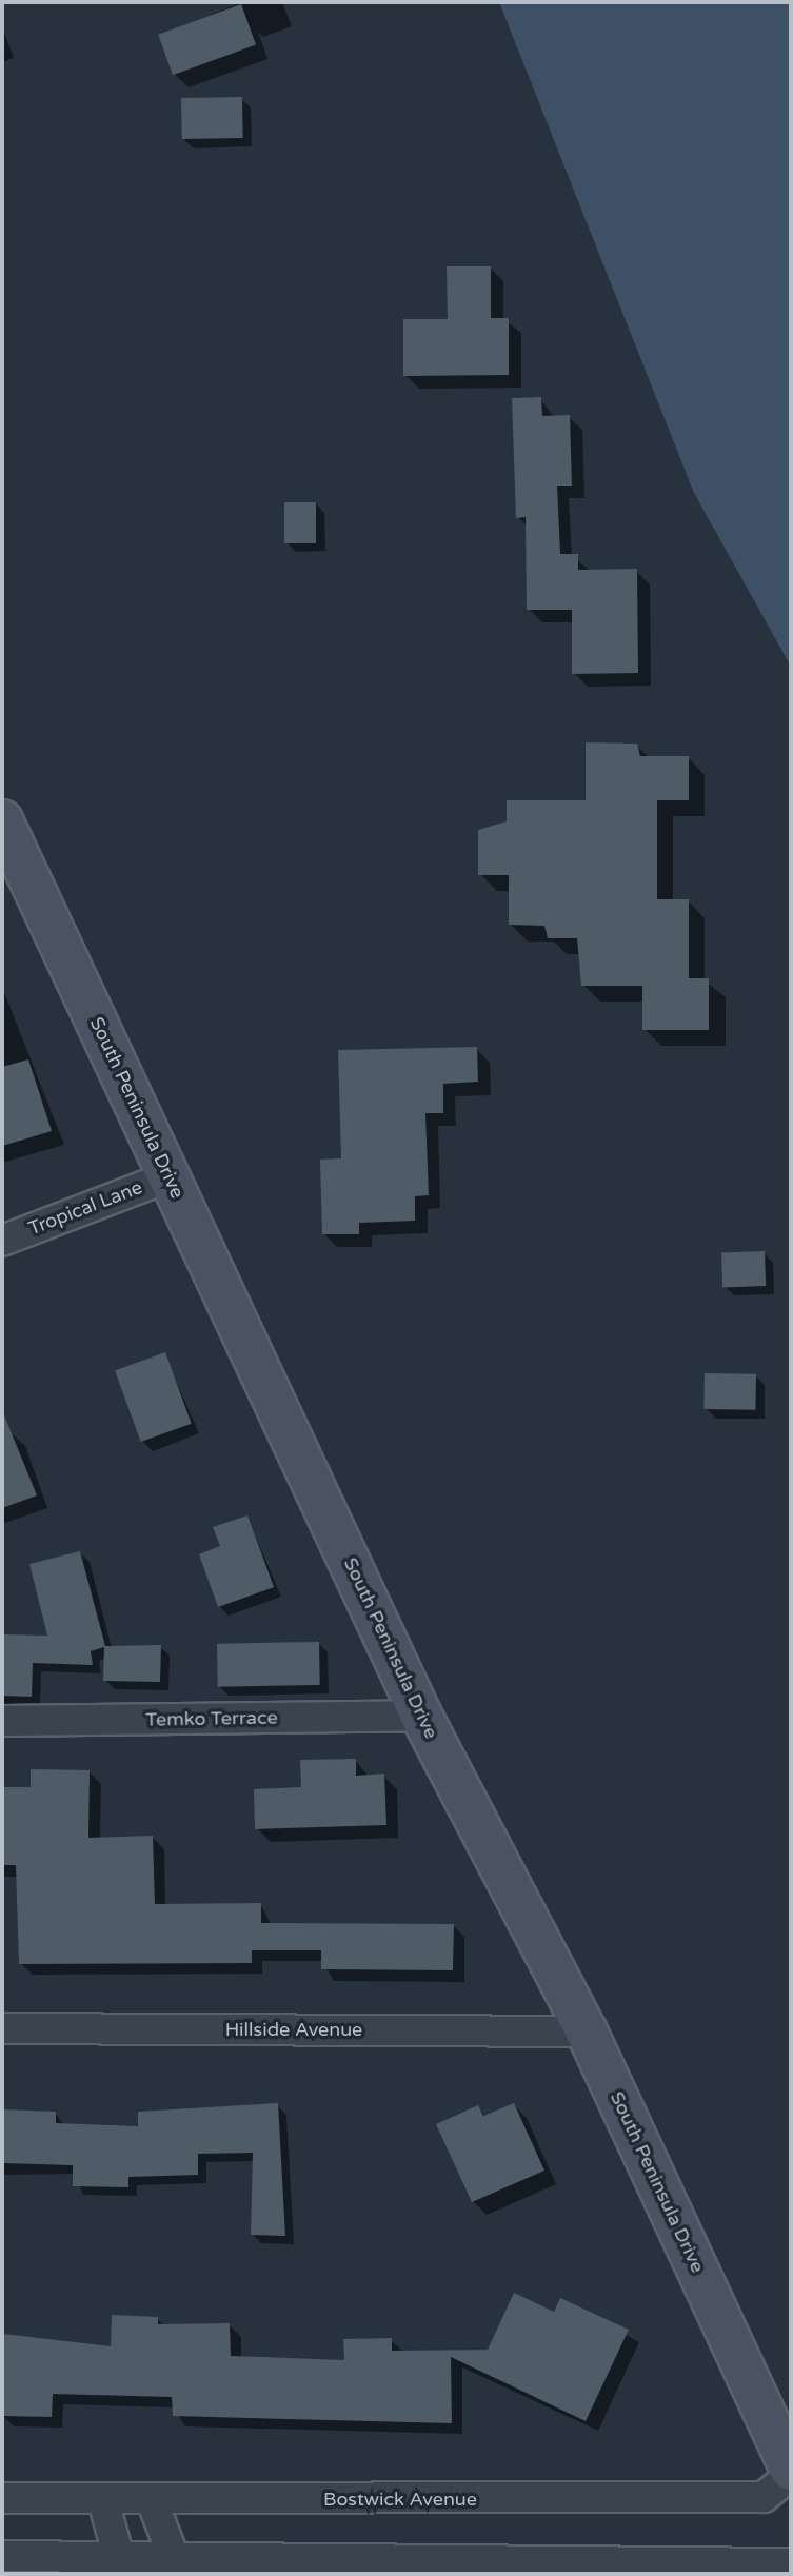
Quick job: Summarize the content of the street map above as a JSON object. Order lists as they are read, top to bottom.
{
  "streets": {
    "main road": ["South Peninsula Drive"],
    "street": [
      "Tropical Lane",
      "Temko Terrace",
      "Hillside Avenue",
      "Bostwick Avenue"
    ]
  },
  "crossings": [
    ["South Peninsula Drive", "Tropical Lane"],
    ["South Peninsula Drive", "Temko Terrace"],
    ["South Peninsula Drive", "Hillside Avenue"],
    ["South Peninsula Drive", "Bostwick Avenue"]
  ]
}
